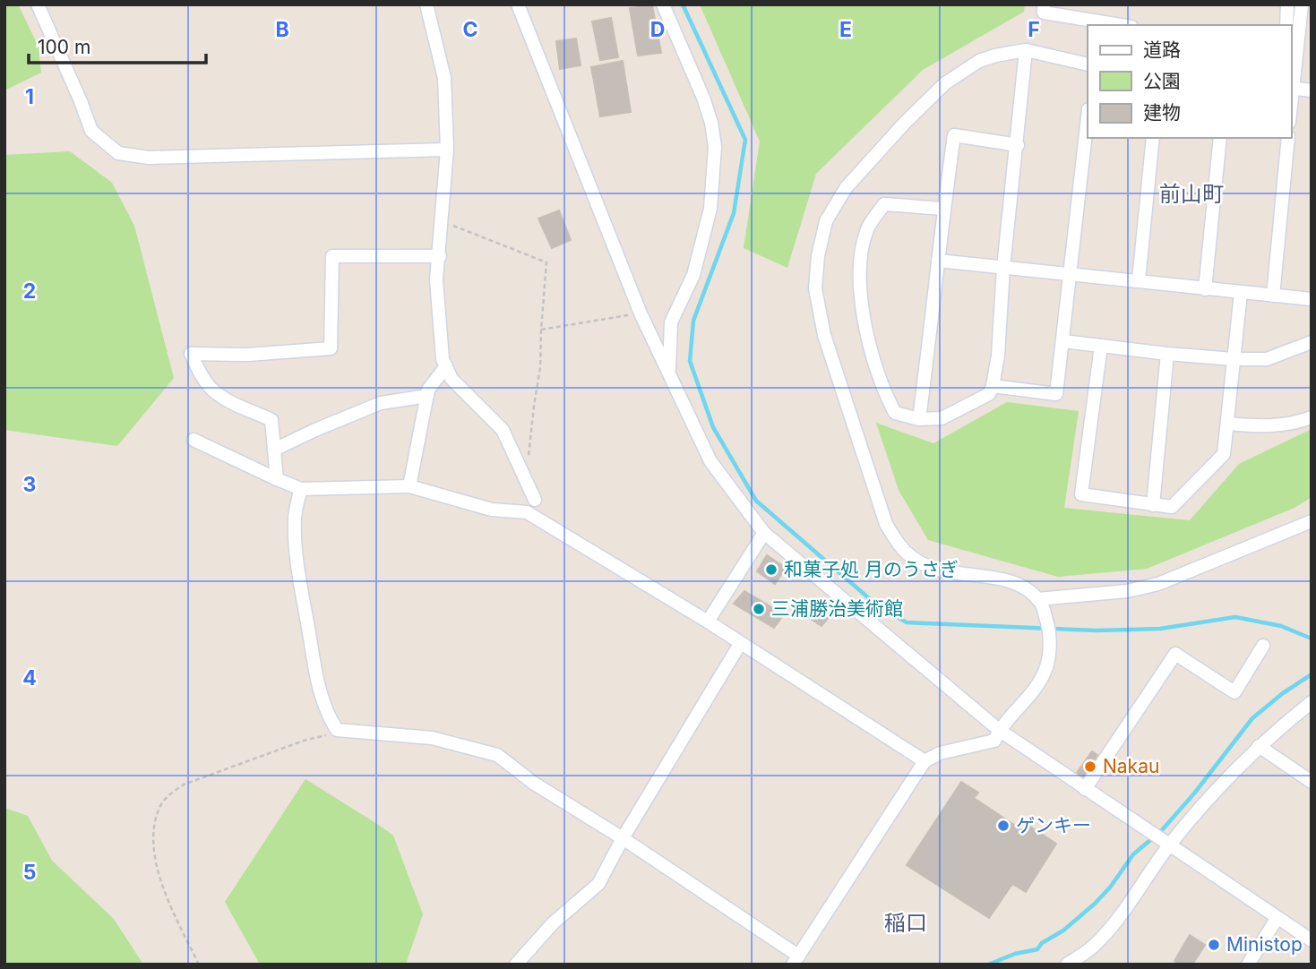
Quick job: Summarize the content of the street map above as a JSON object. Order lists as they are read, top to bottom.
{
  "districts": ["前山町", "稲口"],
  "places": [
    "和菓子処 月のうさぎ",
    "三浦勝治美術館",
    "Nakau",
    "ゲンキー",
    "Ministop"
  ],
  "legend": ["道路", "公園", "建物"],
  "scale_bar": "100 m",
  "grid": {
    "columns": [
      "B",
      "C",
      "D",
      "E",
      "F"
    ],
    "rows": [
      "1",
      "2",
      "3",
      "4",
      "5"
    ]
  }
}
